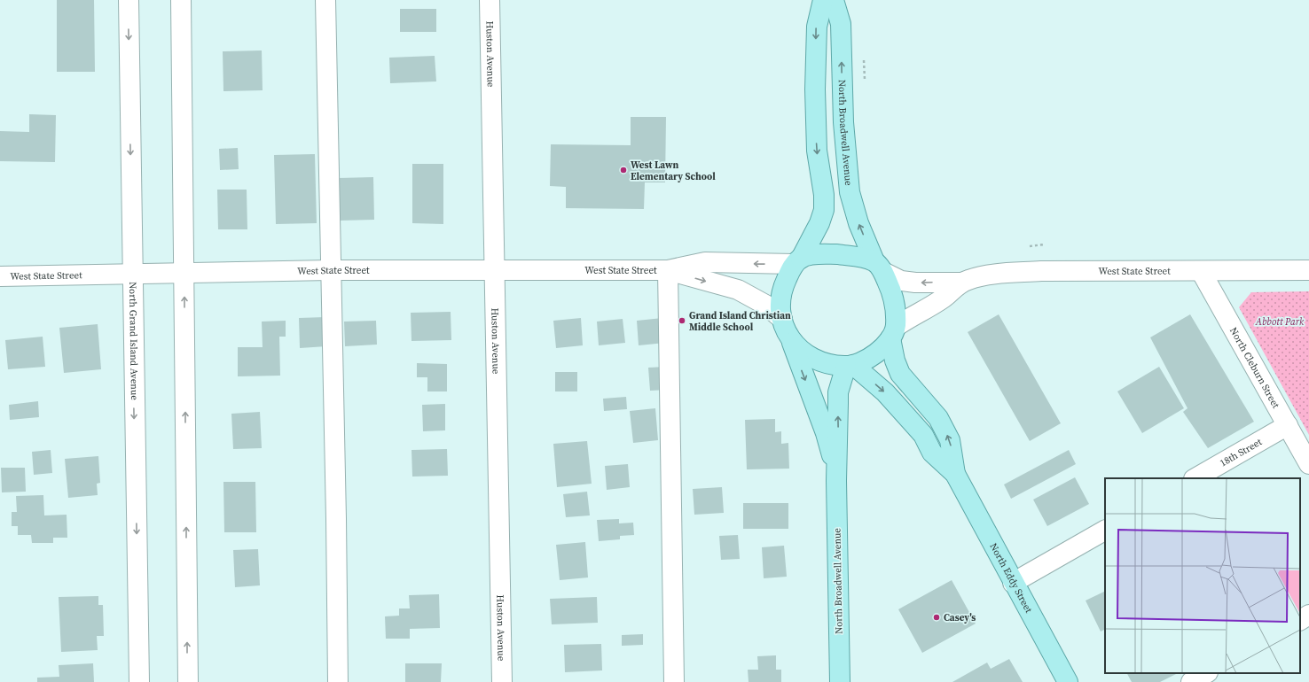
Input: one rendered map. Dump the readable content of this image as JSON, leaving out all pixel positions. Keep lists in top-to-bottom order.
{
  "streets": {
    "main road": ["North Broadwell Avenue", "North Eddy Street"],
    "street": [
      "Huston Avenue",
      "West State Street",
      "North Grand Island Avenue",
      "North Cleburn Street",
      "18th Street"
    ]
  },
  "crossings": [
    ["Huston Avenue", "West State Street"],
    ["North Broadwell Avenue", "West State Street"],
    ["North Broadwell Avenue", "North Eddy Street"],
    ["West State Street", "North Grand Island Avenue"],
    ["West State Street", "North Cleburn Street"],
    ["West State Street", "North Eddy Street"],
    ["North Cleburn Street", "18th Street"]
  ],
  "parks": ["Abbott Park"],
  "places": ["West Lawn Elementary School", "Grand Island Christian Middle School", "Casey's"]
}
